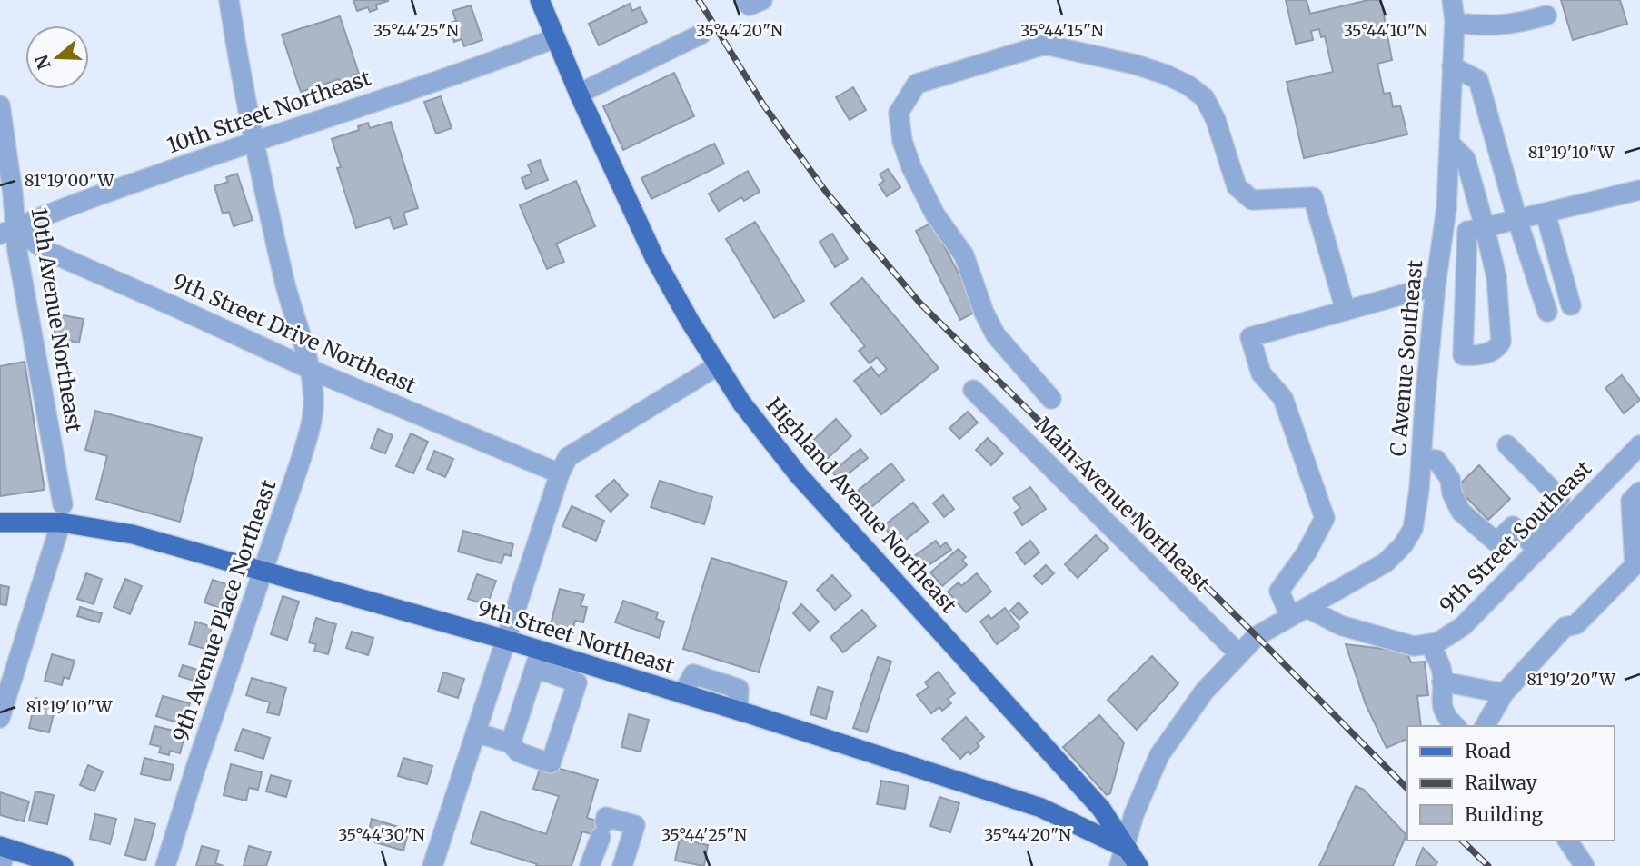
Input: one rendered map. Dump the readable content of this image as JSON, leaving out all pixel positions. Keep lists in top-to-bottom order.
{
  "streets": {
    "main road": ["Highland Avenue Northeast", "9th Street Northeast"],
    "street": [
      "10th Street Northeast",
      "10th Avenue Northeast",
      "9th Street Drive Northeast",
      "C Avenue Southeast",
      "Main Avenue Northeast",
      "9th Street Southeast",
      "9th Avenue Place Northeast"
    ]
  },
  "crossings": [
    ["10th Street Northeast", "10th Avenue Northeast"],
    ["10th Street Northeast", "9th Street Drive Northeast"],
    ["10th Street Northeast", "Highland Avenue Northeast"],
    ["10th Street Northeast", "9th Avenue Place Northeast"],
    ["10th Avenue Northeast", "9th Street Drive Northeast"],
    ["10th Avenue Northeast", "9th Street Northeast"],
    ["9th Street Drive Northeast", "9th Avenue Place Northeast"],
    ["C Avenue Southeast", "Main Avenue Northeast"],
    ["C Avenue Southeast", "Highland Avenue Northeast"],
    ["C Avenue Southeast", "9th Street Northeast"],
    ["Highland Avenue Northeast", "9th Street Northeast"],
    ["9th Avenue Place Northeast", "9th Street Northeast"]
  ],
  "legend": ["Road", "Railway", "Building"],
  "north": "left",
  "coordinates": [
    "35°44'25\"N",
    "35°44'20\"N",
    "35°44'15\"N",
    "35°44'10\"N",
    "81°19'10\"W",
    "81°19'00\"W",
    "81°19'20\"W",
    "35°44'30\"N"
  ]
}
